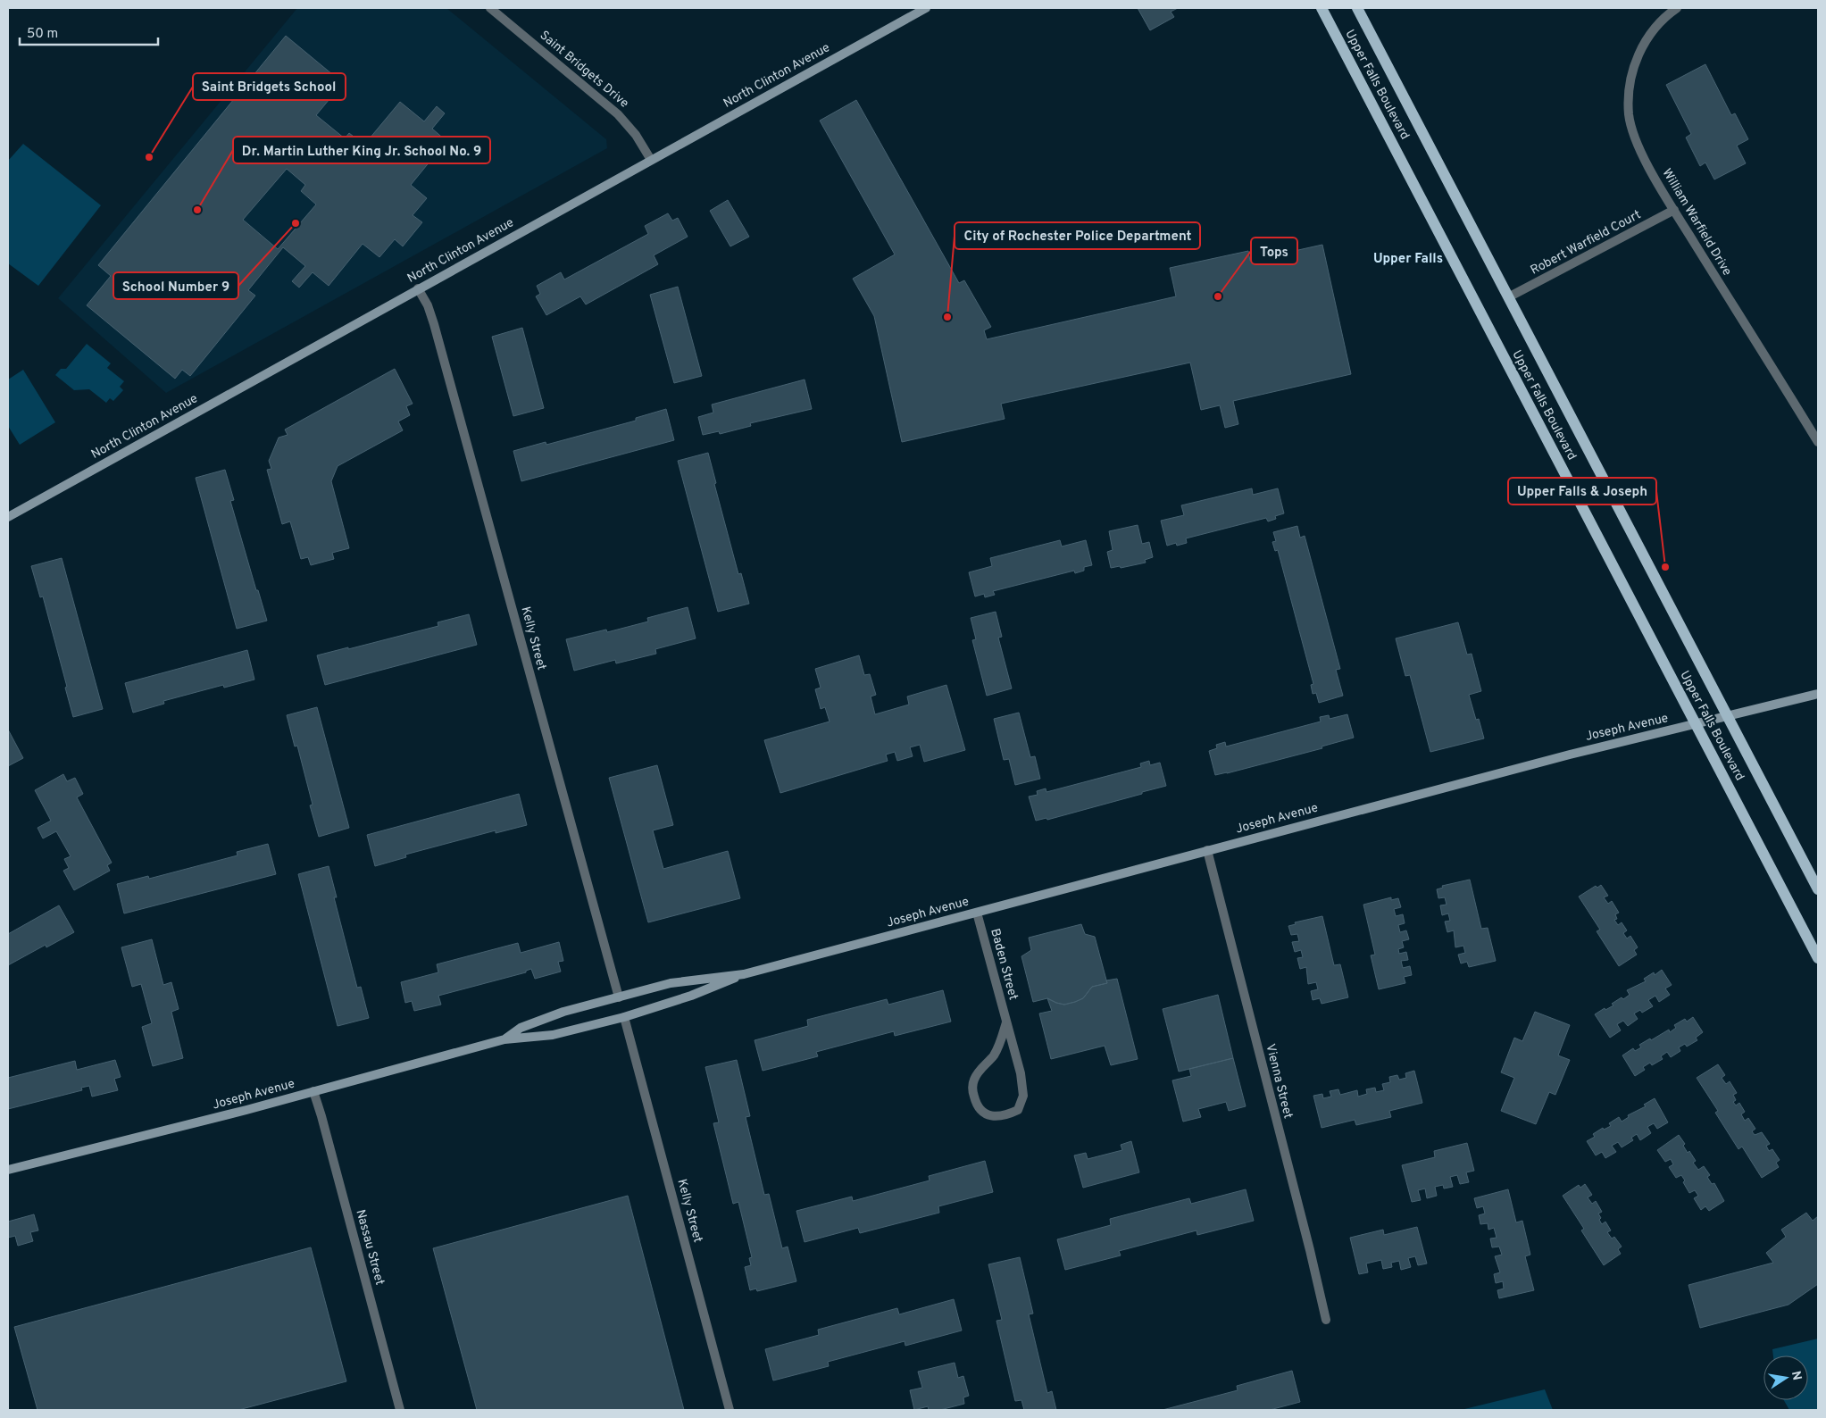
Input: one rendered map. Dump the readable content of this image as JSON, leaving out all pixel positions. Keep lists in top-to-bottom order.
{
  "streets": {
    "main road": ["North Clinton Avenue", "Upper Falls Boulevard", "Joseph Avenue"],
    "street": [
      "Saint Bridgets Drive",
      "William Warfield Drive",
      "Robert Warfield Court",
      "Kelly Street",
      "Baden Street",
      "Vienna Street",
      "Nassau Street"
    ]
  },
  "crossings": [
    ["Saint Bridgets Drive", "North Clinton Avenue"],
    ["North Clinton Avenue", "Kelly Street"],
    ["Upper Falls Boulevard", "Robert Warfield Court"],
    ["Upper Falls Boulevard", "Joseph Avenue"],
    ["William Warfield Drive", "Robert Warfield Court"],
    ["Kelly Street", "Joseph Avenue"],
    ["Joseph Avenue", "Baden Street"],
    ["Joseph Avenue", "Vienna Street"],
    ["Joseph Avenue", "Nassau Street"]
  ],
  "districts": ["Upper Falls"],
  "places": [
    "Saint Bridgets School",
    "Dr. Martin Luther King Jr. School No. 9",
    "School Number 9",
    "Tops",
    "City of Rochester Police Department",
    "Upper Falls & Joseph"
  ],
  "scale_bar": "50 m",
  "north": "right"
}
